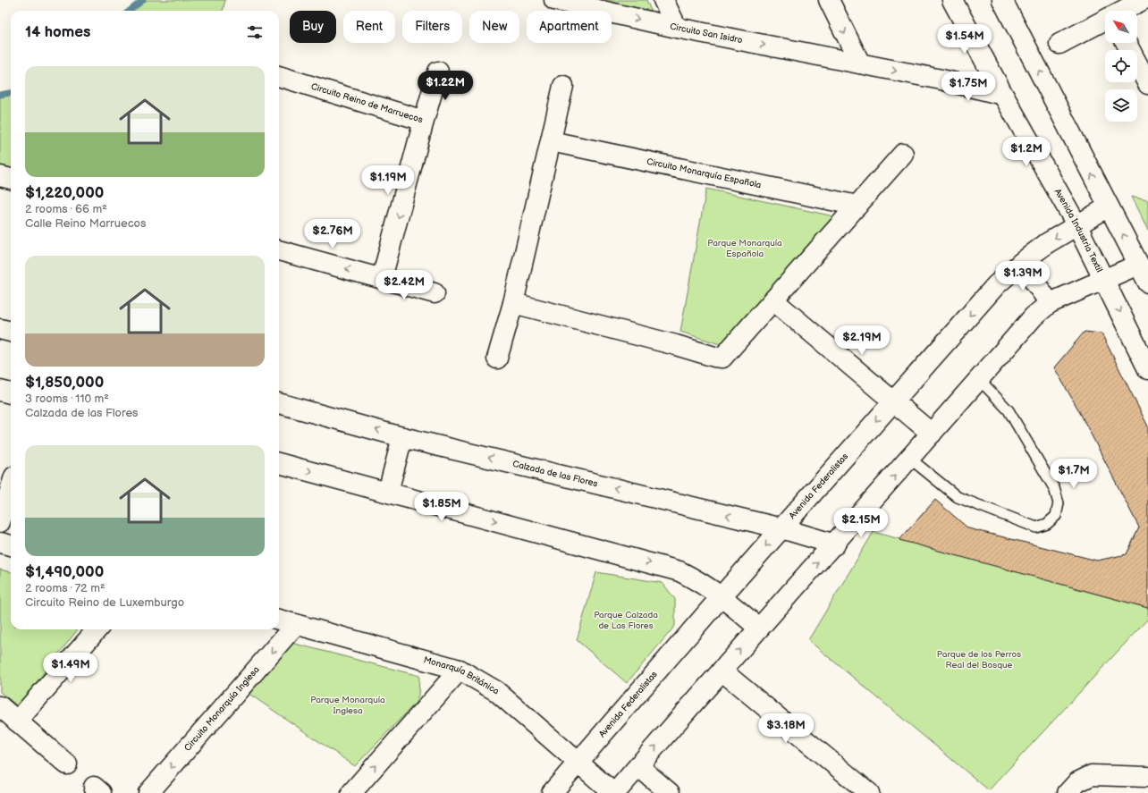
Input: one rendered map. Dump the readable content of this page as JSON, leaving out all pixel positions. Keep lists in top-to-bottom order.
{
  "streets": {
    "street": [
      "Circuito San Isidro",
      "Circuito Reino de Marruecos",
      "Circuito Monarquía Española",
      "Avenida Industria Textil",
      "Calzada de las Flores",
      "Avenida Federalistas",
      "Monarquía Británica",
      "Circuito Monarquía Inglesa"
    ]
  },
  "crossings": [
    ["Circuito San Isidro", "Avenida Industria Textil"],
    ["Avenida Industria Textil", "Avenida Federalistas"],
    ["Calzada de las Flores", "Avenida Federalistas"],
    ["Avenida Federalistas", "Monarquía Británica"],
    ["Monarquía Británica", "Circuito Monarquía Inglesa"]
  ],
  "one_way": ["Circuito San Isidro"],
  "parks": [
    "Parque Monarquía Española",
    "Parque Calzada de Las Flores",
    "Parque de los Perros Real del Bosque",
    "Parque Monarquía Inglesa"
  ],
  "north": "top left",
  "page": {
    "chip": [
      "Buy",
      "Rent",
      "Filters",
      "New",
      "Apartment"
    ],
    "heading": "14 homes",
    "price": [
      "$1.54M",
      "$1.22M",
      "$1.75M",
      "$1.2M",
      "$1.19M",
      "$2.76M",
      "$1.39M",
      "$2.42M",
      "$2.19M",
      "$1.7M",
      "$1.85M",
      "$2.15M",
      "$1.49M",
      "$3.18M"
    ],
    "list": [
      {
        "name": "$1,220,000",
        "note": "2 rooms · 66 m² · Calle Reino Marruecos"
      },
      {
        "name": "$1,850,000",
        "note": "3 rooms · 110 m² · Calzada de las Flores"
      },
      {
        "name": "$1,490,000",
        "note": "2 rooms · 72 m² · Circuito Reino de Luxemburgo"
      }
    ]
  }
}
